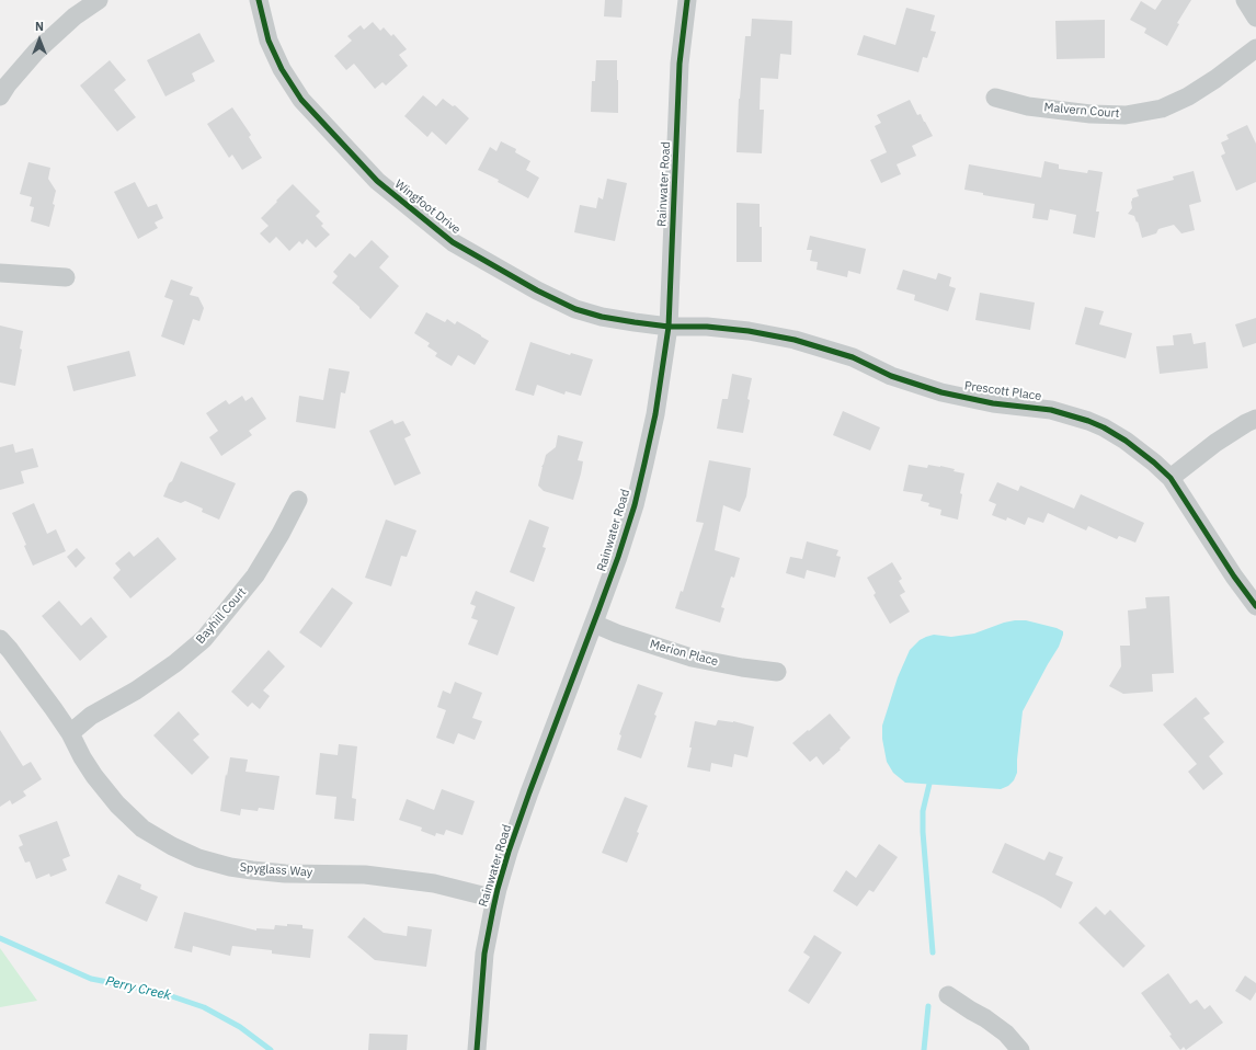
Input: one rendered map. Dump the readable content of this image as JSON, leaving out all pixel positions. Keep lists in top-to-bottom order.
{
  "streets": {
    "street": [
      "Malvern Court",
      "Rainwater Road",
      "Wingfoot Drive",
      "Prescott Place",
      "Bayhill Court",
      "Merion Place",
      "Spyglass Way"
    ]
  },
  "crossings": [
    ["Rainwater Road", "Wingfoot Drive"],
    ["Rainwater Road", "Prescott Place"],
    ["Rainwater Road", "Merion Place"],
    ["Rainwater Road", "Spyglass Way"],
    ["Wingfoot Drive", "Prescott Place"],
    ["Bayhill Court", "Spyglass Way"]
  ],
  "water": ["Perry Creek"],
  "north": "top"
}
